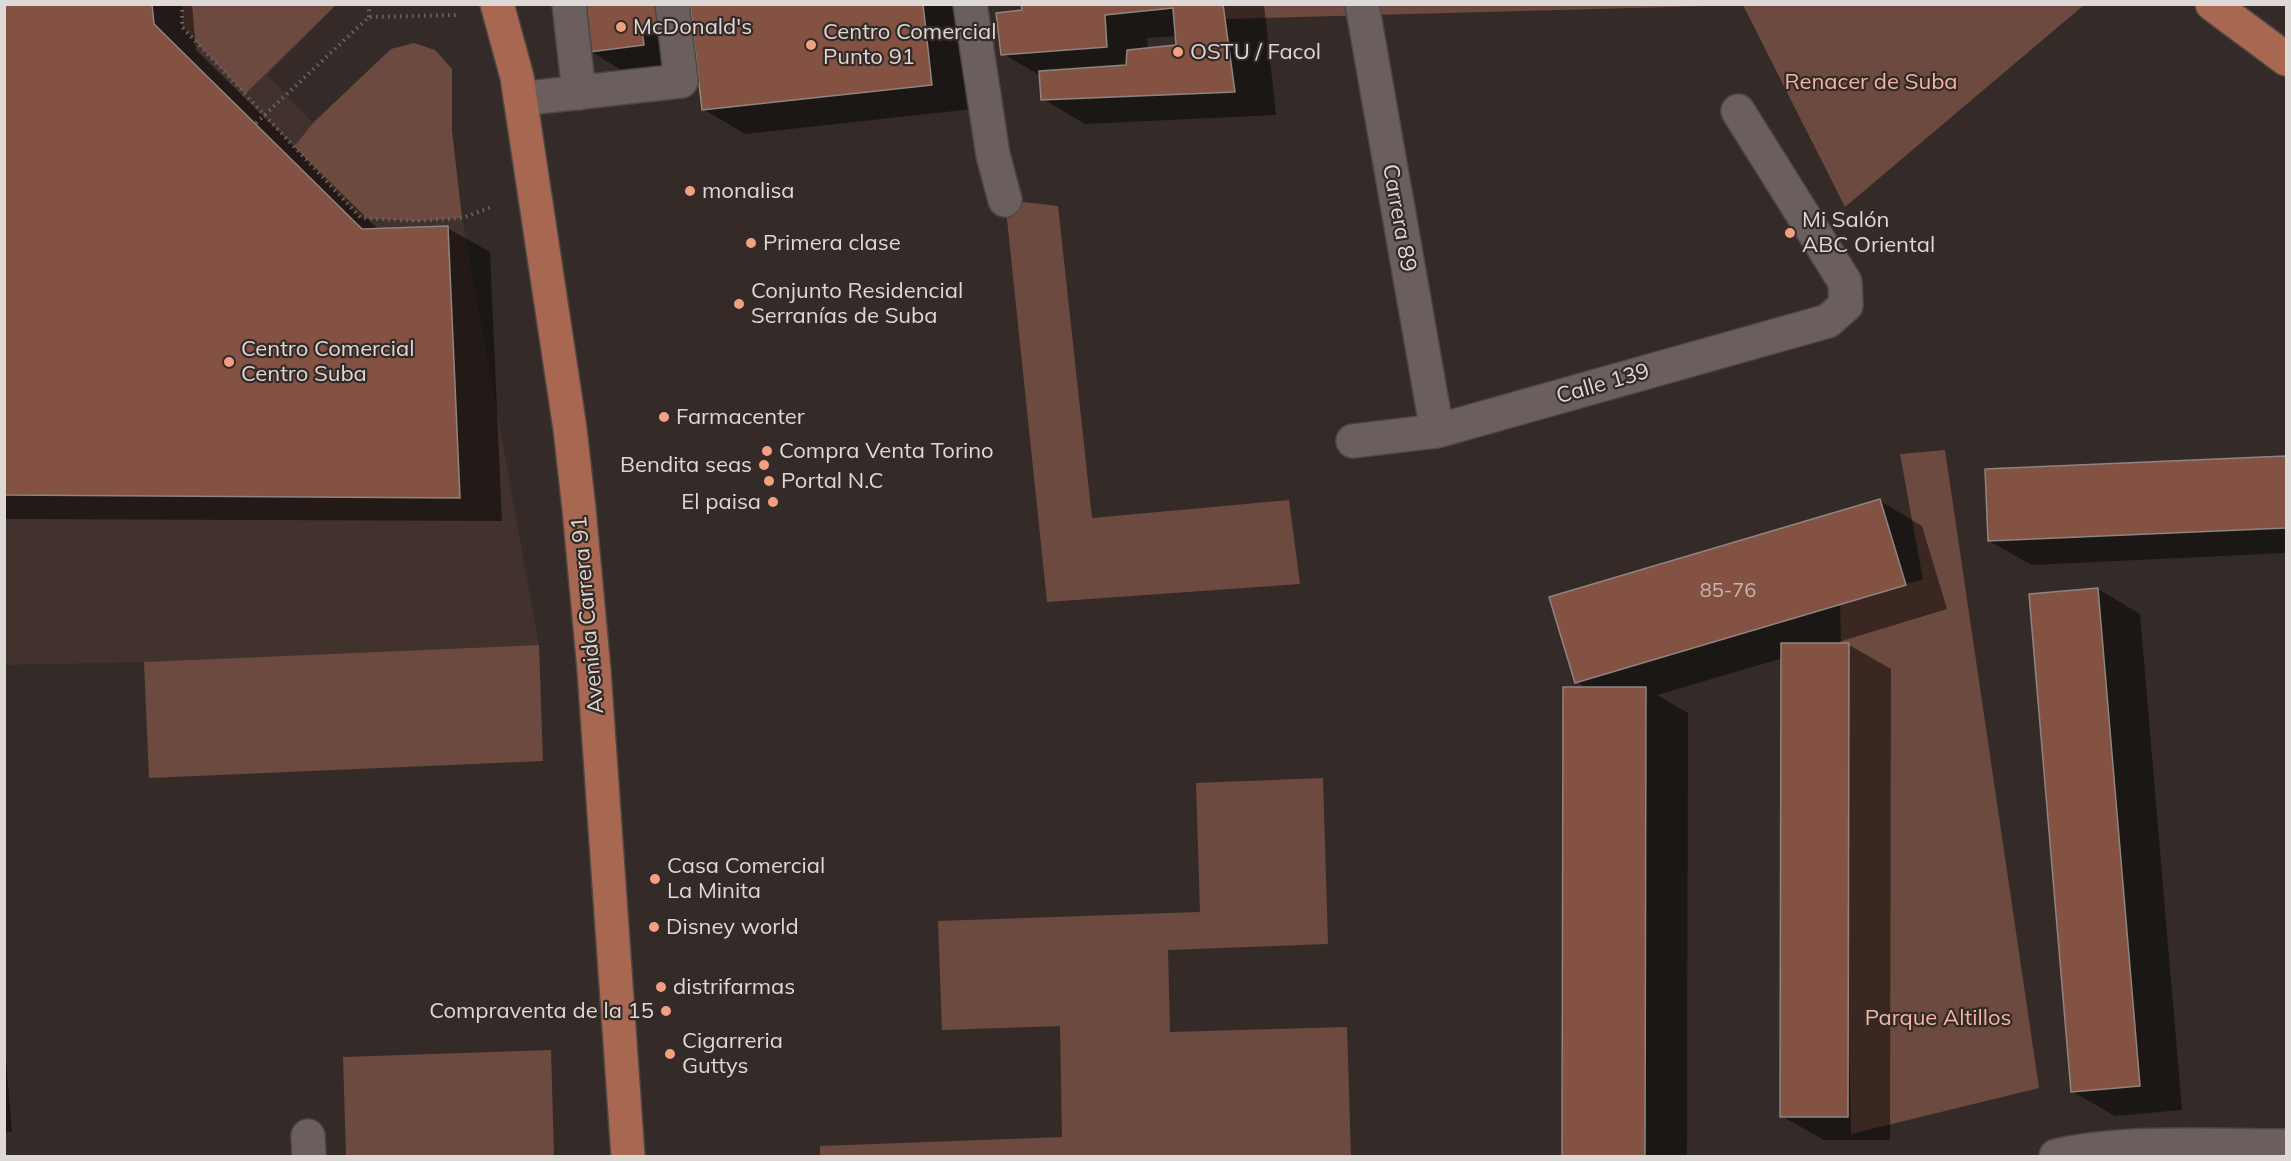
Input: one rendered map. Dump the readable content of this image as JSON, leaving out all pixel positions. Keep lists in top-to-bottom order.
{
  "streets": {
    "main road": ["Avenida Carrera 91"],
    "street": ["Carrera 89", "Calle 139"]
  },
  "crossings": [
    ["Carrera 89", "Calle 139"]
  ],
  "parks": ["Renacer de Suba", "Parque Altillos"],
  "places": [
    "McDonald's",
    "Centro Comercial Punto 91",
    "OSTU / Facol",
    "monalisa",
    "Mi Salón ABC Oriental",
    "Primera clase",
    "Conjunto Residencial Serranías de Suba",
    "Centro Comercial Centro Suba",
    "Farmacenter",
    "Compra Venta Torino",
    "Bendita seas",
    "Portal N.C",
    "El paisa",
    "Casa Comercial La Minita",
    "Disney world",
    "distrifarmas",
    "Compraventa de la 15",
    "Cigarreria Guttys"
  ],
  "house_numbers": ["85-76"]
}
